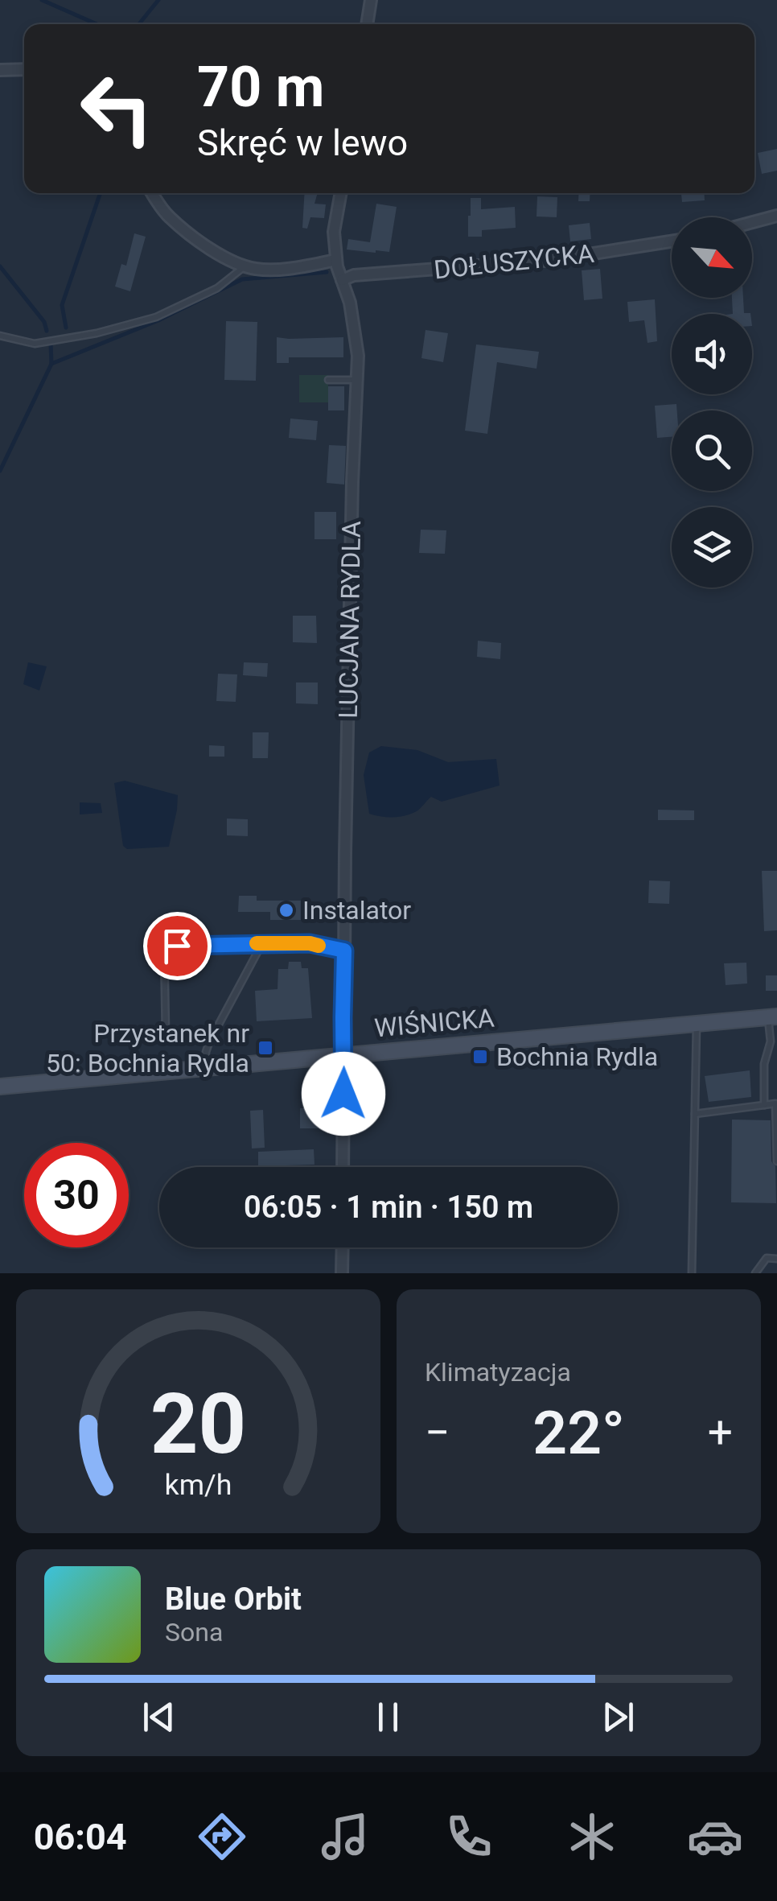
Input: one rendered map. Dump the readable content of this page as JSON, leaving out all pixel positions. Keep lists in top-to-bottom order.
{
  "streets": {
    "main road": ["WIŚNICKA"],
    "street": ["DOŁUSZYCKA", "LUCJANA RYDLA"]
  },
  "crossings": [
    ["DOŁUSZYCKA", "LUCJANA RYDLA"],
    ["LUCJANA RYDLA", "WIŚNICKA"]
  ],
  "places": {
    "other": ["Instalator"],
    "transit": ["Przystanek nr 50: Bochnia Rydla", "Bochnia Rydla"]
  },
  "north": "bottom right",
  "page": {
    "turn": ["70 m", "Skręć w lewo"],
    "limit": "30",
    "trip": "06:05 · 1 min · 150 m",
    "tile": "Klimatyzacja",
    "heat": ["−", "22°", "+"],
    "song": ["Blue Orbit", "Sona"],
    "tabs": "06:04",
    "gauge": ["20", "km/h"]
  }
}
